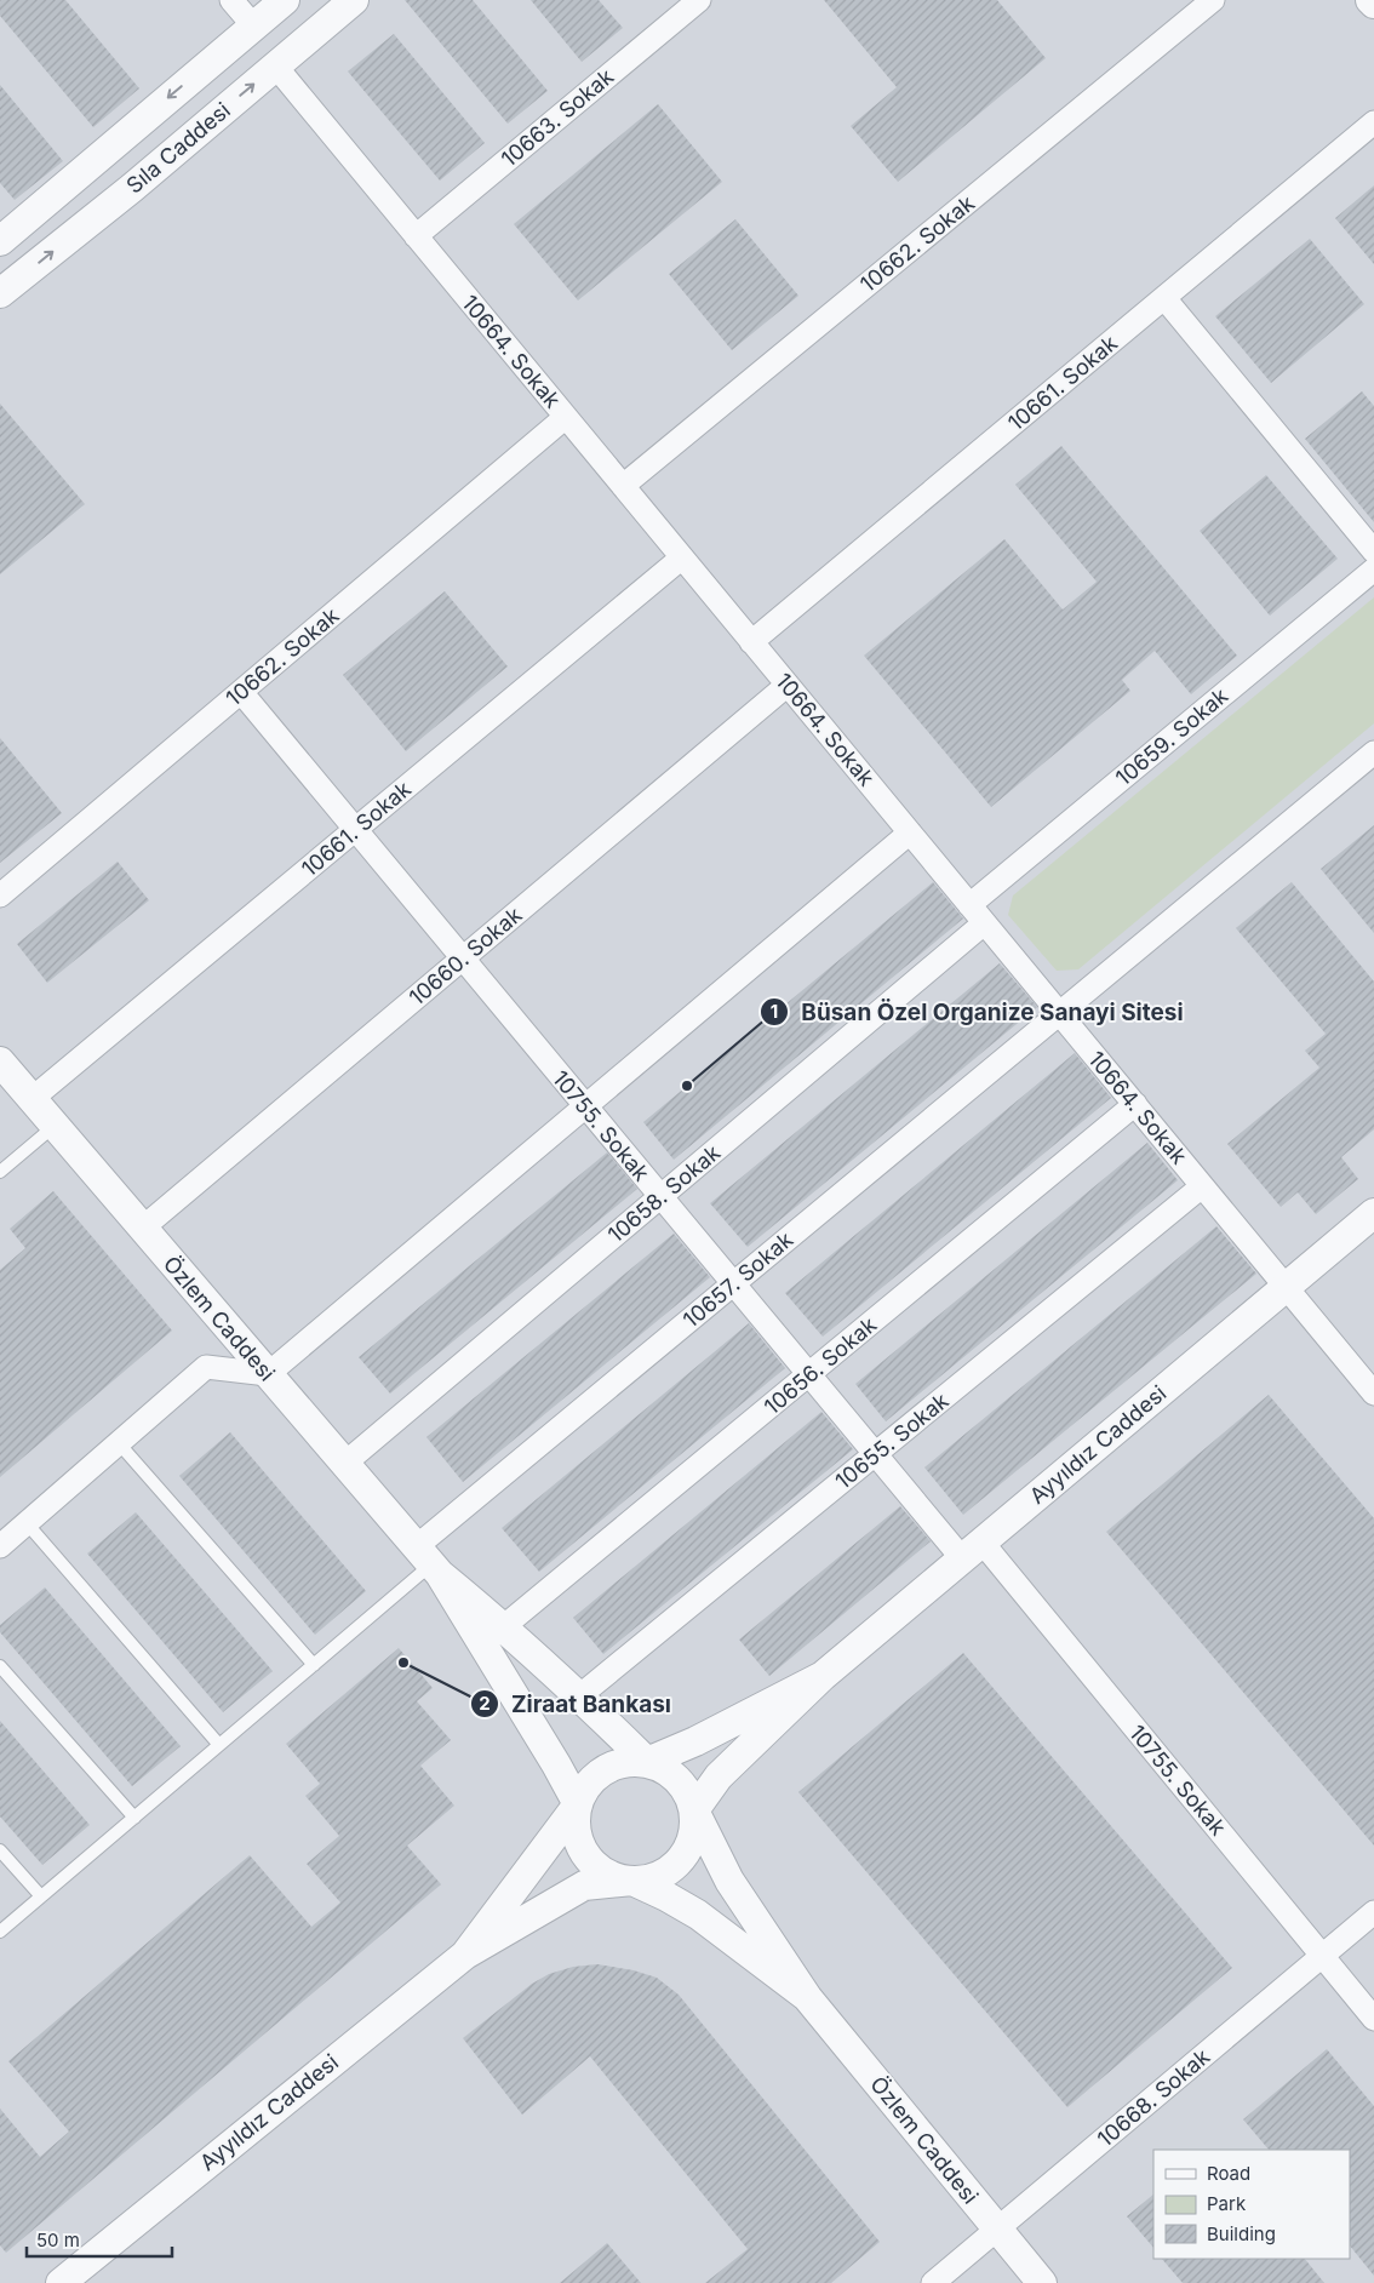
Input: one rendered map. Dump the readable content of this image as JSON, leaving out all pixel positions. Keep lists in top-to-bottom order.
{
  "streets": {
    "street": [
      "10663. Sokak",
      "Sıla Caddesi",
      "10662. Sokak",
      "10664. Sokak",
      "10661. Sokak",
      "10659. Sokak",
      "10660. Sokak",
      "10755. Sokak",
      "10658. Sokak",
      "10657. Sokak",
      "Özlem Caddesi",
      "10656. Sokak",
      "10655. Sokak",
      "Ayyıldız Caddesi",
      "10668. Sokak"
    ]
  },
  "crossings": [
    ["10663. Sokak", "10664. Sokak"],
    ["Sıla Caddesi", "10664. Sokak"],
    ["10662. Sokak", "10664. Sokak"],
    ["10662. Sokak", "10755. Sokak"],
    ["10664. Sokak", "10661. Sokak"],
    ["10664. Sokak", "10659. Sokak"],
    ["10664. Sokak", "10660. Sokak"],
    ["10664. Sokak", "10658. Sokak"],
    ["10664. Sokak", "10657. Sokak"],
    ["10664. Sokak", "10656. Sokak"],
    ["10664. Sokak", "10655. Sokak"],
    ["10664. Sokak", "Ayyıldız Caddesi"],
    ["10661. Sokak", "10755. Sokak"],
    ["10661. Sokak", "Özlem Caddesi"],
    ["10660. Sokak", "10755. Sokak"],
    ["10660. Sokak", "Özlem Caddesi"],
    ["10755. Sokak", "10658. Sokak"],
    ["10755. Sokak", "10657. Sokak"],
    ["10755. Sokak", "10656. Sokak"],
    ["10755. Sokak", "10655. Sokak"],
    ["10755. Sokak", "Ayyıldız Caddesi"],
    ["10755. Sokak", "10668. Sokak"],
    ["10658. Sokak", "Özlem Caddesi"],
    ["10657. Sokak", "Özlem Caddesi"],
    ["Özlem Caddesi", "10656. Sokak"],
    ["Özlem Caddesi", "10655. Sokak"],
    ["Özlem Caddesi", "Ayyıldız Caddesi"],
    ["Özlem Caddesi", "10668. Sokak"]
  ],
  "places": ["Büsan Özel Organize Sanayi Sitesi", "Ziraat Bankası"],
  "legend": ["Road", "Park", "Building"],
  "scale_bar": "50 m"
}
